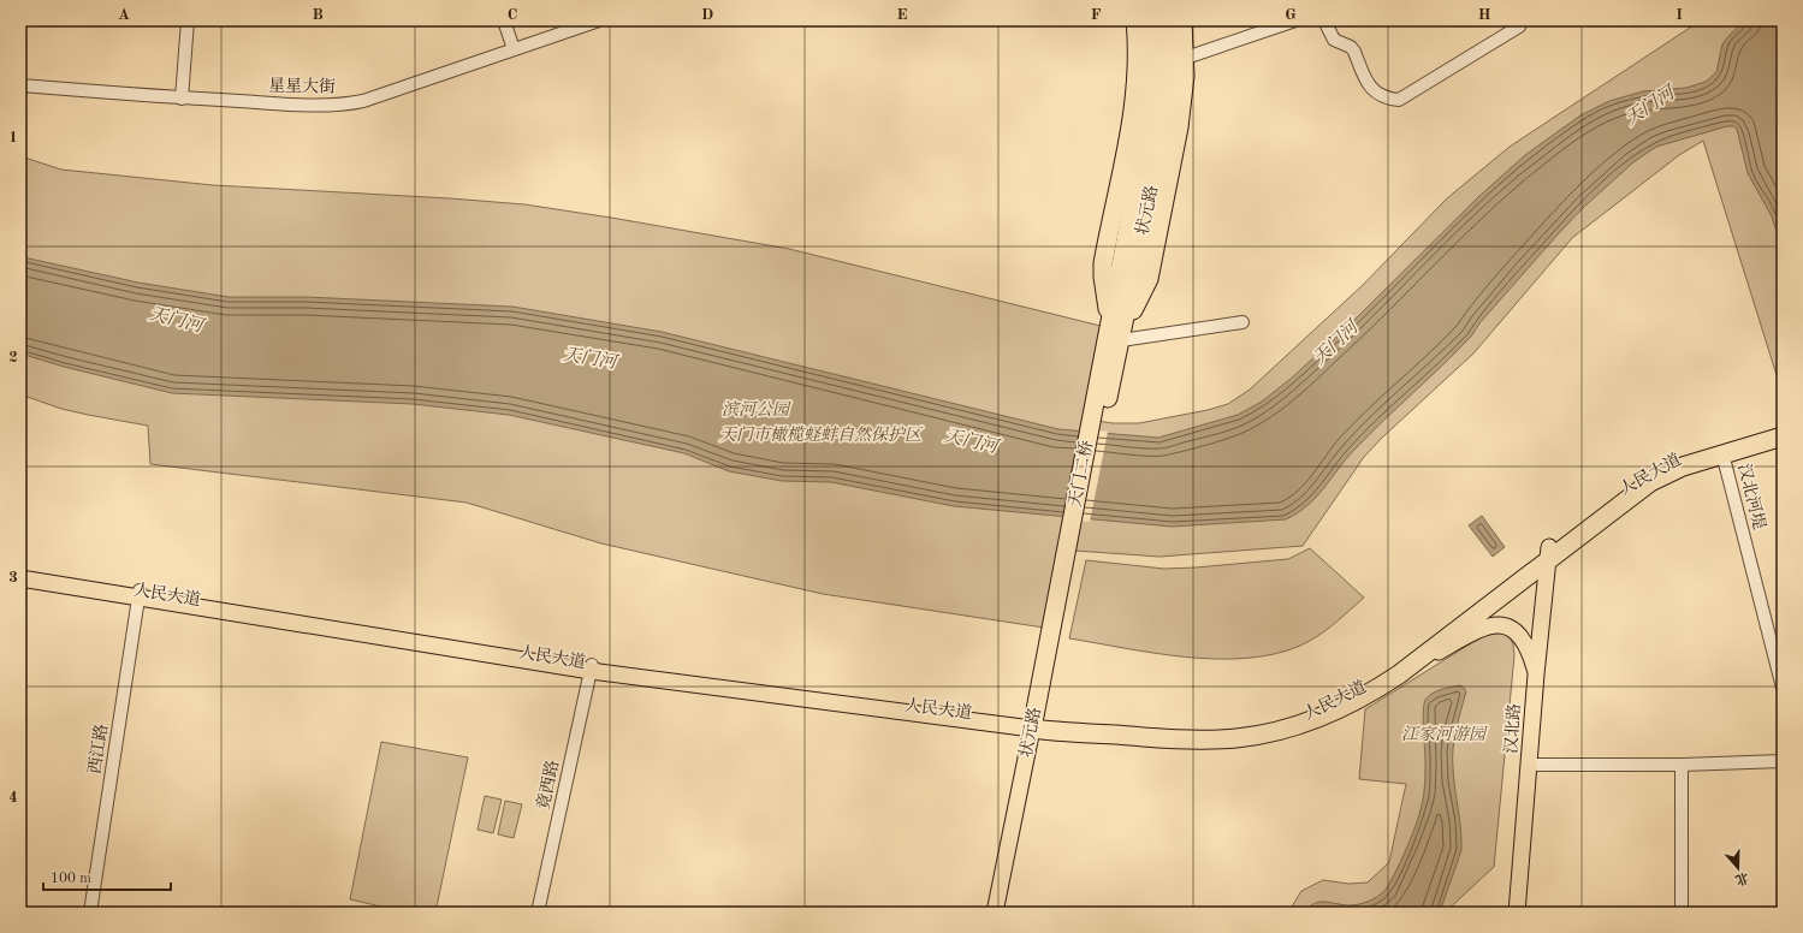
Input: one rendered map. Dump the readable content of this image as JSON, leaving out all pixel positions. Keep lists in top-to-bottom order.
{
  "streets": {
    "highway": ["状元路", "天门二桥", "人民大道"],
    "main road": ["汉北路"],
    "street": [
      "星星大街",
      "汉北河堤",
      "西江路",
      "竟西路"
    ]
  },
  "crossings": [
    ["状元路", "天门二桥"],
    ["状元路", "人民大道"],
    ["人民大道", "汉北河堤"],
    ["人民大道", "汉北路"],
    ["人民大道", "西江路"],
    ["人民大道", "竟西路"]
  ],
  "water": ["天门河"],
  "parks": ["滨河公园", "天门市橄榄蛏蚌自然保护区", "江家河游园"],
  "scale_bar": "100 m",
  "north": "bottom",
  "grid": {
    "columns": [
      "A",
      "B",
      "C",
      "D",
      "E",
      "F",
      "G",
      "H",
      "I"
    ],
    "rows": [
      "1",
      "2",
      "3",
      "4"
    ]
  }
}
